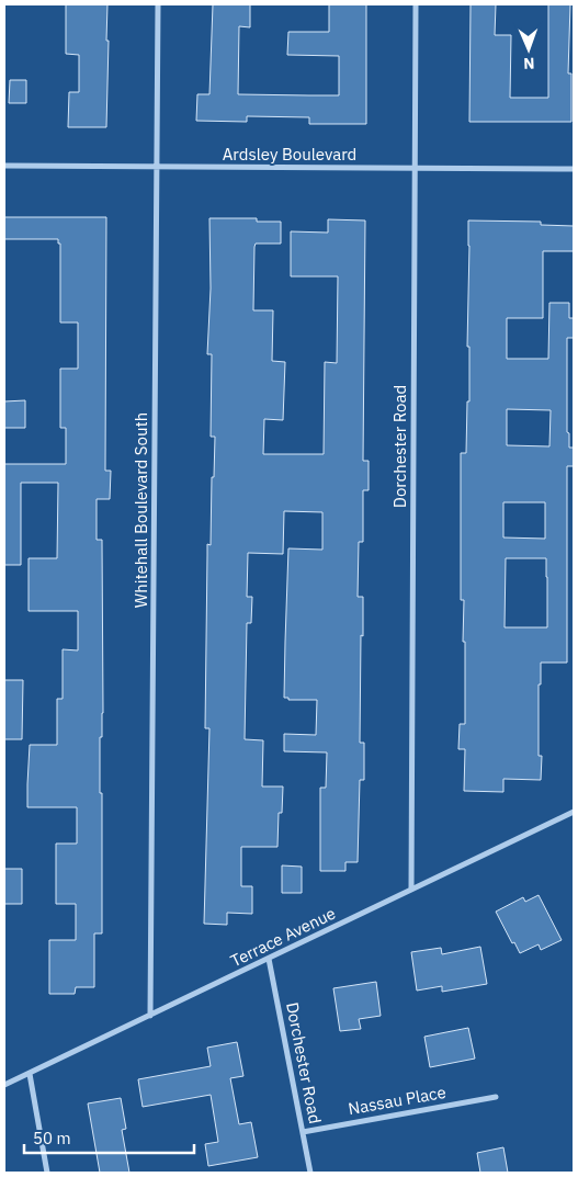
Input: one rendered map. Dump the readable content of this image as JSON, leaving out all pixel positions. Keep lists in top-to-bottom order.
{
  "streets": {
    "street": [
      "Ardsley Boulevard",
      "Dorchester Road",
      "Whitehall Boulevard South",
      "Terrace Avenue",
      "Nassau Place"
    ]
  },
  "crossings": [
    ["Ardsley Boulevard", "Dorchester Road"],
    ["Ardsley Boulevard", "Whitehall Boulevard South"],
    ["Dorchester Road", "Terrace Avenue"],
    ["Dorchester Road", "Nassau Place"],
    ["Whitehall Boulevard South", "Terrace Avenue"]
  ],
  "scale_bar": "50 m",
  "north": "bottom"
}
